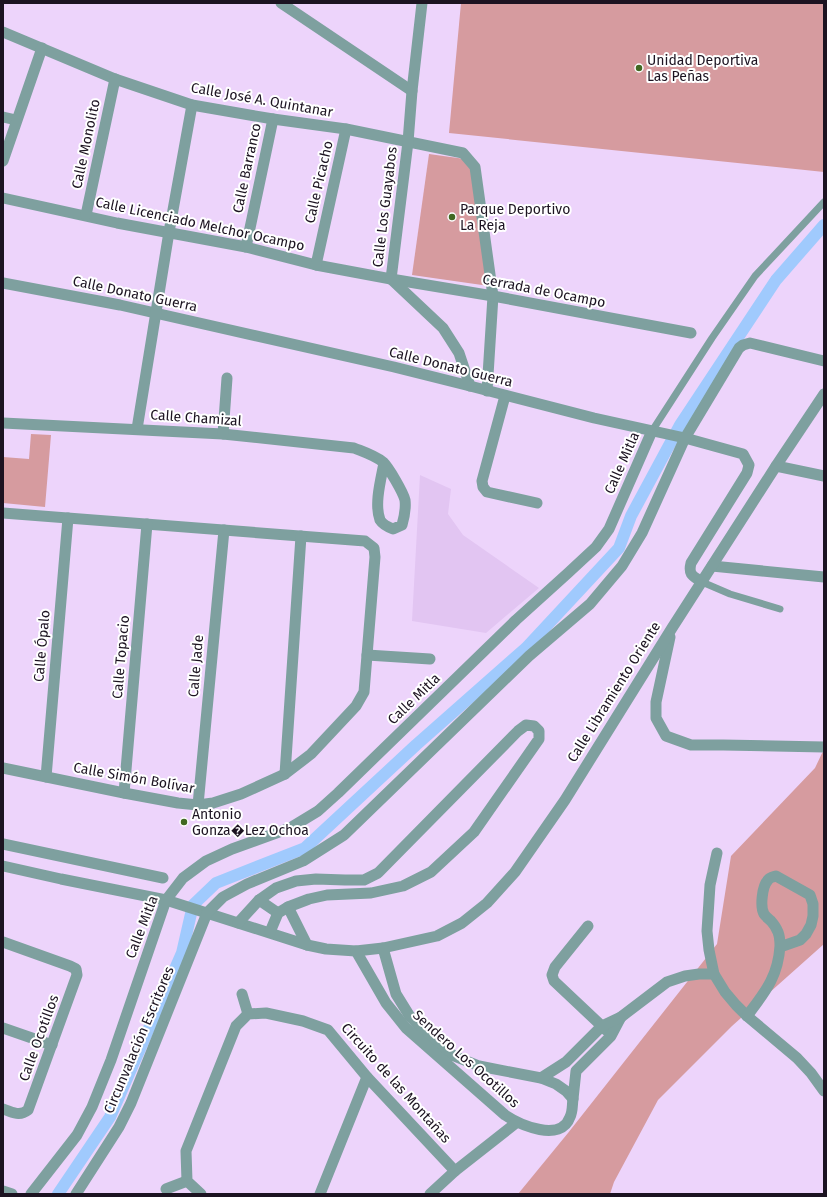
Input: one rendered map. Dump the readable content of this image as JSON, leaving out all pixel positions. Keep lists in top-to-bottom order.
{
  "streets": {
    "street": [
      "Calle José A. Quintanar",
      "Calle Monolito",
      "Calle Barranco",
      "Calle Picacho",
      "Calle Los Guayabos",
      "Calle Licenciado Melchor Ocampo",
      "Cerrada de Ocampo",
      "Calle Donato Guerra",
      "Calle Chamizal",
      "Calle Mitla",
      "Calle Ópalo",
      "Calle Topacio",
      "Calle Jade",
      "Calle Libramiento Oriente",
      "Calle Simón Bolívar",
      "Calle Ocotillos",
      "Circunvalación Escritores",
      "Sendero Los Ocotillos",
      "Circuito de las Montañas"
    ]
  },
  "crossings": [
    ["Calle José A. Quintanar", "Calle Monolito"],
    ["Calle José A. Quintanar", "Calle Barranco"],
    ["Calle José A. Quintanar", "Calle Picacho"],
    ["Calle José A. Quintanar", "Calle Los Guayabos"],
    ["Calle José A. Quintanar", "Cerrada de Ocampo"],
    ["Calle José A. Quintanar", "Calle Donato Guerra"],
    ["Calle Monolito", "Calle Licenciado Melchor Ocampo"],
    ["Calle Barranco", "Calle Licenciado Melchor Ocampo"],
    ["Calle Picacho", "Calle Licenciado Melchor Ocampo"],
    ["Calle Los Guayabos", "Calle Licenciado Melchor Ocampo"],
    ["Calle Los Guayabos", "Cerrada de Ocampo"],
    ["Calle Los Guayabos", "Calle Donato Guerra"],
    ["Calle Licenciado Melchor Ocampo", "Cerrada de Ocampo"],
    ["Calle Donato Guerra", "Calle Mitla"],
    ["Calle Donato Guerra", "Calle Libramiento Oriente"],
    ["Calle Mitla", "Calle Libramiento Oriente"],
    ["Calle Ópalo", "Calle Simón Bolívar"],
    ["Calle Topacio", "Calle Simón Bolívar"],
    ["Calle Jade", "Calle Simón Bolívar"],
    ["Calle Libramiento Oriente", "Circunvalación Escritores"],
    ["Calle Libramiento Oriente", "Sendero Los Ocotillos"]
  ],
  "places": ["Unidad Deportiva Las Peñas", "Parque Deportivo La Reja", "Antonio Gonza�Lez Ochoa"]
}
